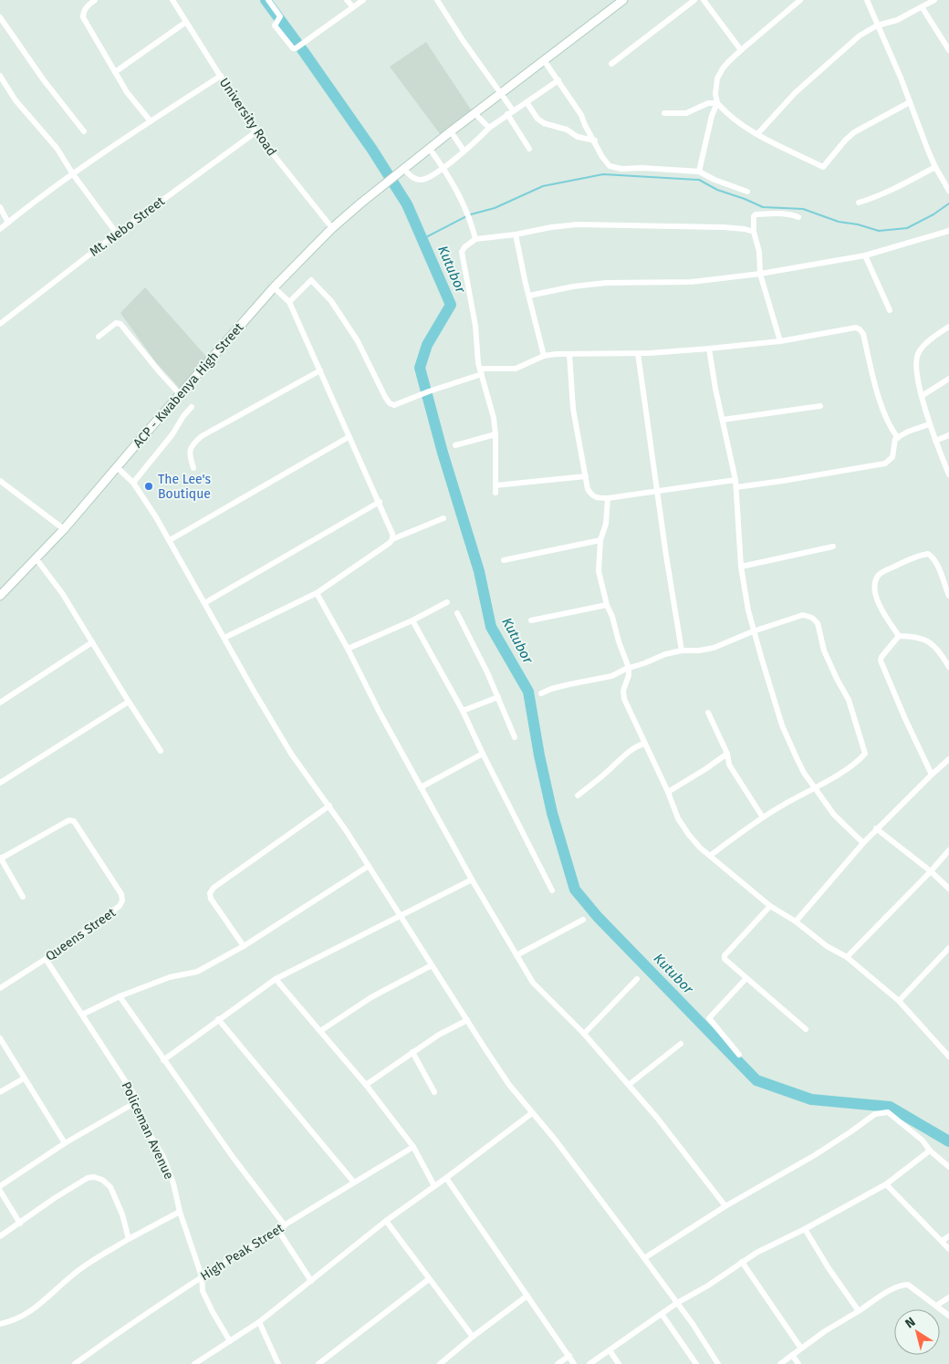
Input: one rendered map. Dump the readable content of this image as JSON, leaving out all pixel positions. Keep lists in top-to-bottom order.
{
  "streets": {
    "main road": ["ACP - Kwabenya High Street"],
    "street": [
      "University Road",
      "Mt. Nebo Street",
      "Queens Street",
      "Policeman Avenue",
      "High Peak Street"
    ]
  },
  "crossings": [
    ["University Road", "Mt. Nebo Street"],
    ["University Road", "ACP - Kwabenya High Street"],
    ["Queens Street", "Policeman Avenue"],
    ["Policeman Avenue", "High Peak Street"]
  ],
  "water": ["Kutubor"],
  "places": ["The Lee's Boutique"],
  "north": "top left"
}
